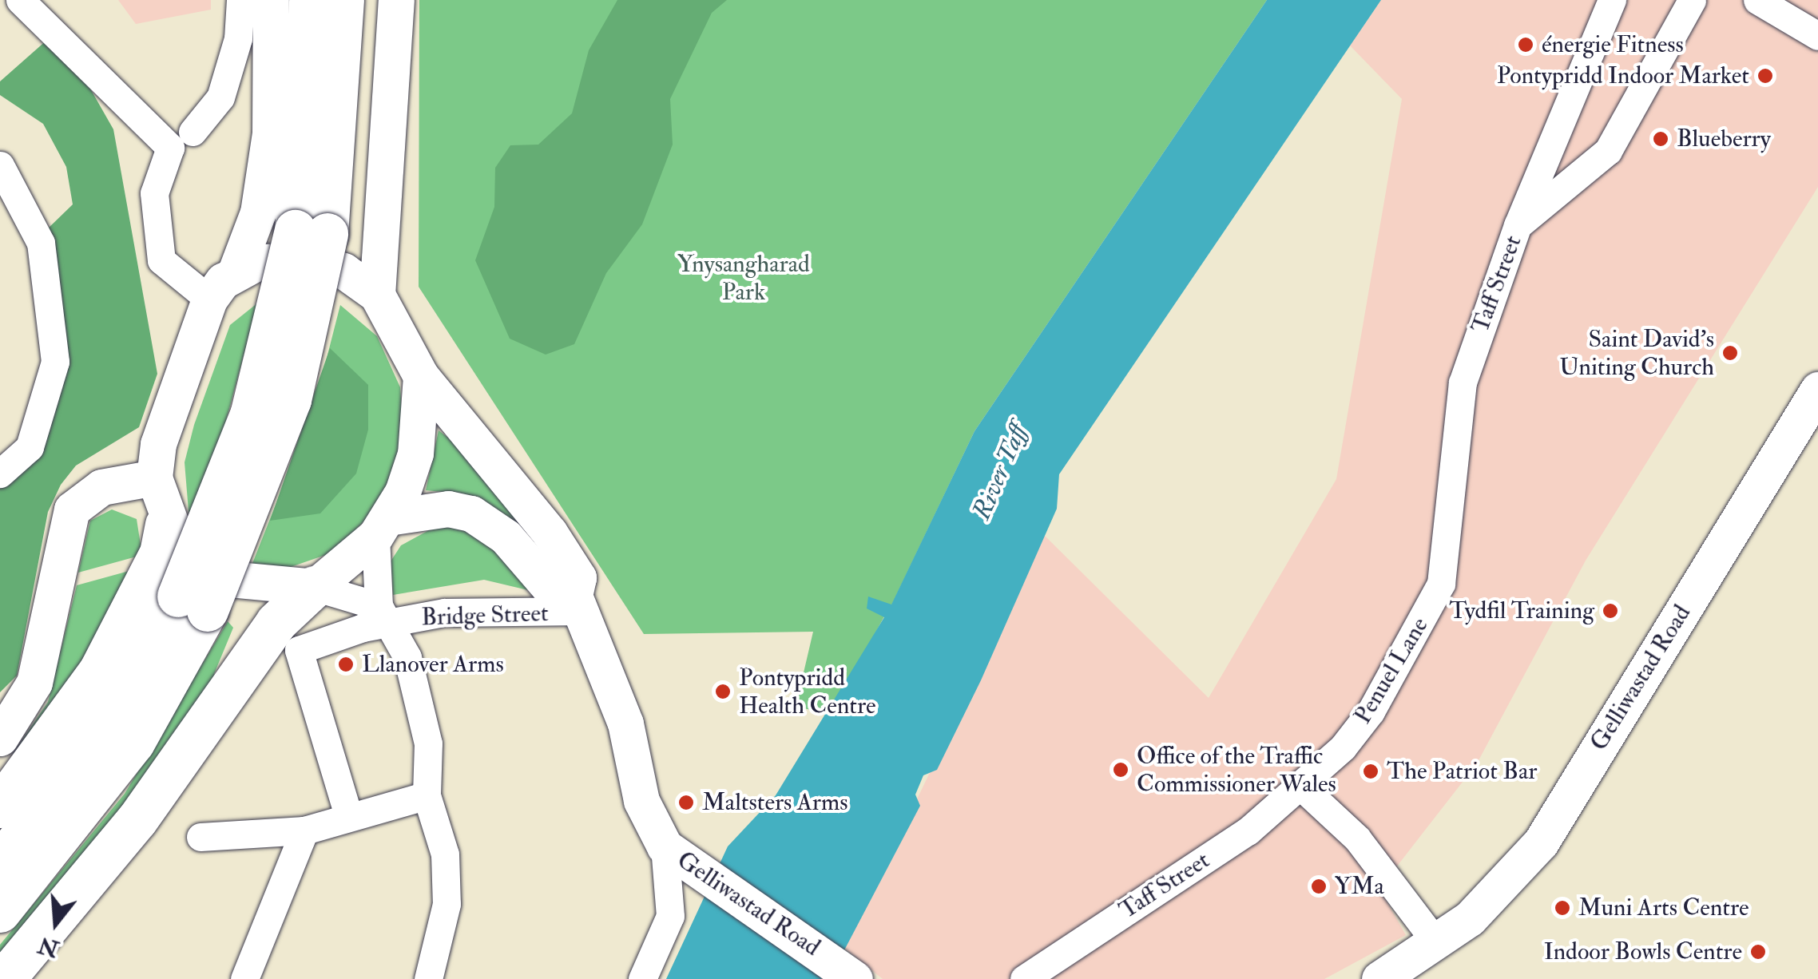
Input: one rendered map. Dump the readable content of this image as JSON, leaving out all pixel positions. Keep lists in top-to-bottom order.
{
  "streets": {
    "main road": ["Gelliwastad Road"],
    "street": ["Taff Street", "Bridge Street", "Penuel Lane"]
  },
  "crossings": [
    ["Taff Street", "Penuel Lane"],
    ["Bridge Street", "Gelliwastad Road"]
  ],
  "water": ["River Taff"],
  "parks": ["Ynysangharad Park"],
  "places": [
    "énergie Fitness",
    "Pontypridd Indoor Market",
    "Blueberry",
    "Saint David's Uniting Church",
    "Tydfil Training",
    "Llanover Arms",
    "Pontypridd Health Centre",
    "Office of the Traffic Commissioner Wales",
    "The Patriot Bar",
    "Maltsters Arms",
    "YMa",
    "Muni Arts Centre",
    "Indoor Bowls Centre"
  ],
  "north": "bottom"
}
